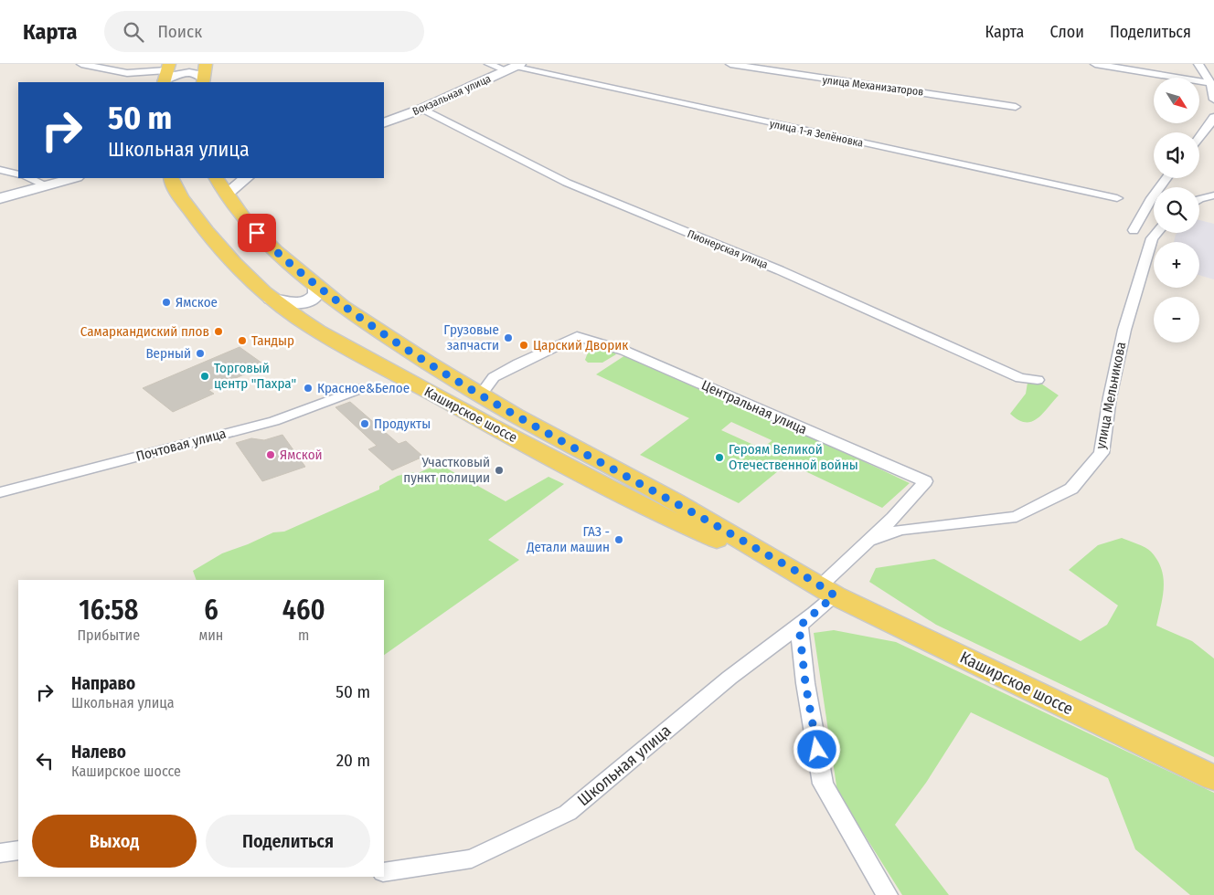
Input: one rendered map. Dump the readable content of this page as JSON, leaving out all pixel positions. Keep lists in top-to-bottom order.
{
  "streets": {
    "main road": ["Каширское шоссе"],
    "street": [
      "улица Механизаторов",
      "Вокзальная улица",
      "улица 1-я Зелёновка",
      "Пионерская улица",
      "улица Мельникова",
      "Центральная улица",
      "Почтовая улица",
      "Школьная улица"
    ]
  },
  "crossings": [
    ["Вокзальная улица", "улица 1-я Зелёновка"],
    ["Вокзальная улица", "Пионерская улица"],
    ["улица Мельникова", "Центральная улица"],
    ["Центральная улица", "Каширское шоссе"],
    ["Центральная улица", "Школьная улица"],
    ["Каширское шоссе", "Школьная улица"]
  ],
  "places": [
    "Ямское",
    "Самаркандиский плов",
    "Грузовые запчасти",
    "Тандыр",
    "Царский Дворик",
    "Верный",
    "Торговый центр \"Пахра\"",
    "Красное&Белое",
    "Продукты",
    "Ямской",
    "Героям Великой Отечественной войны",
    "Участковый пункт полиции",
    "ГАЗ - Детали машин"
  ],
  "north": "bottom right",
  "page": {
    "header": "Карта",
    "search": "Поиск",
    "nav": ["Карта", "Слои", "Поделиться"],
    "map_buttons": ["+", "−"],
    "turn": ["50 m", "Школьная улица"],
    "eta": [
      "16:58",
      "Прибытие",
      "6",
      "мин",
      "460",
      "m"
    ],
    "list": [
      {
        "name": "Направо",
        "note": "Школьная улица",
        "value": "50 m"
      },
      {
        "name": "Налево",
        "note": "Каширское шоссе",
        "value": "20 m"
      }
    ],
    "buttons": ["Выход", "Поделиться"]
  }
}
